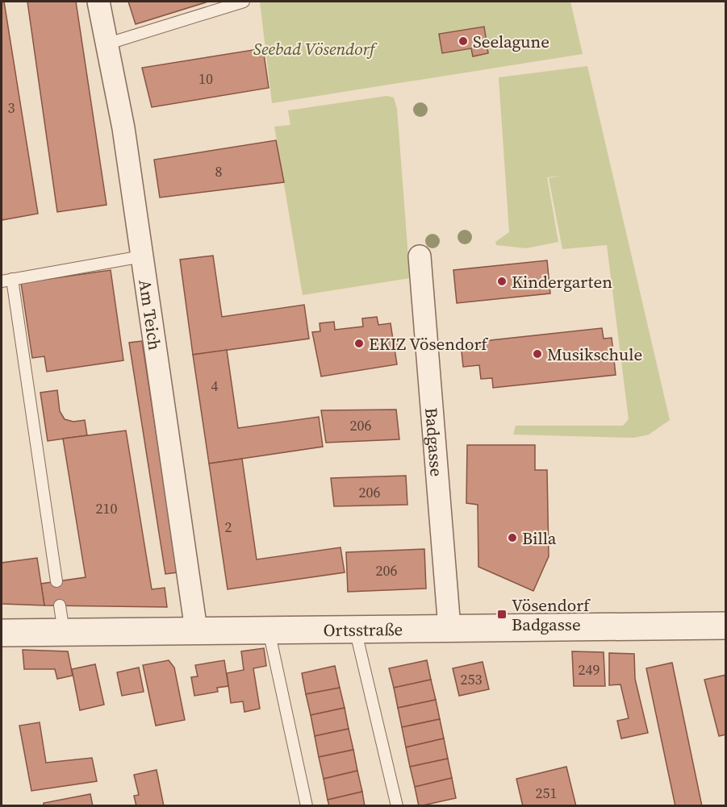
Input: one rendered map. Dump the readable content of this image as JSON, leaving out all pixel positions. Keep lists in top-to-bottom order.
{
  "streets": {
    "street": ["Am Teich", "Badgasse", "Ortsstraße"]
  },
  "crossings": [
    ["Am Teich", "Ortsstraße"],
    ["Badgasse", "Ortsstraße"]
  ],
  "parks": ["Seebad Vösendorf"],
  "places": {
    "other": [
      "Seelagune",
      "Kindergarten",
      "EKIZ Vösendorf",
      "Musikschule",
      "Billa"
    ],
    "transit": ["Vösendorf Badgasse"]
  },
  "house_numbers": [
    "10",
    "3",
    "8",
    "4",
    "206",
    "206",
    "210",
    "2",
    "206",
    "249",
    "253",
    "251"
  ]
}
